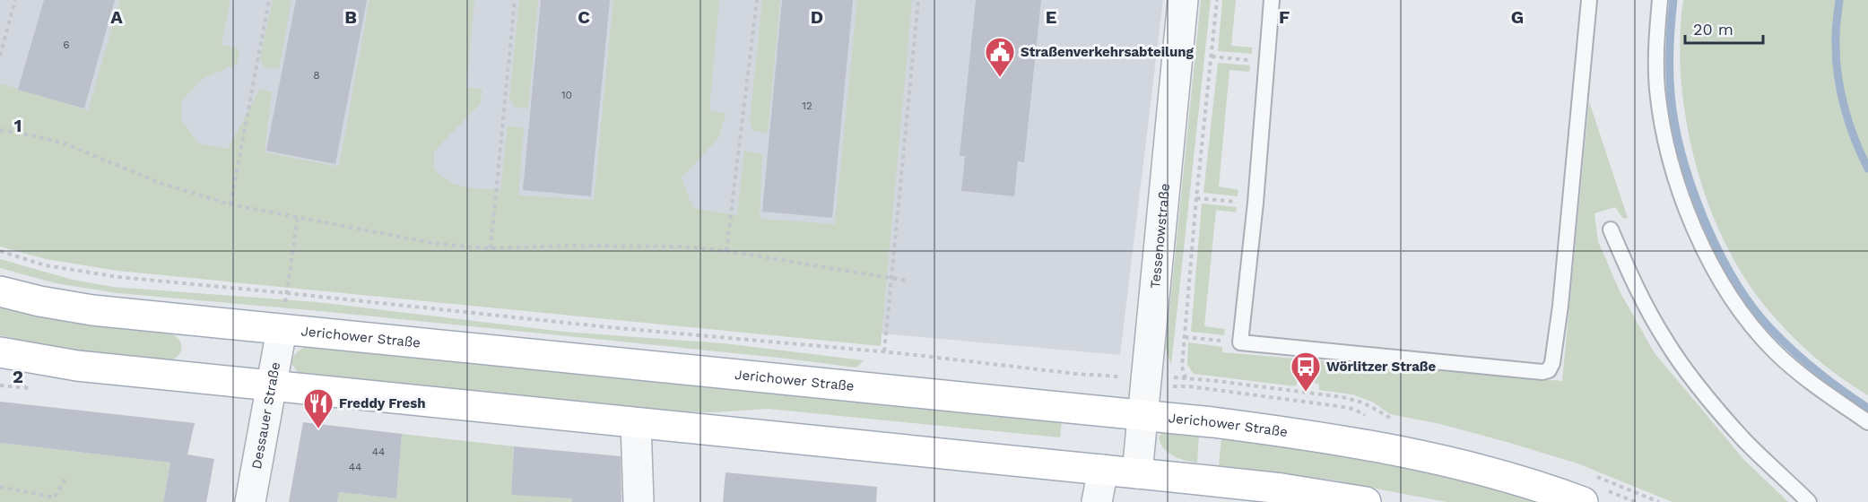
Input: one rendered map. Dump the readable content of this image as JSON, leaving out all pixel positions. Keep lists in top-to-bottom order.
{
  "streets": {
    "main road": ["Jerichower Straße"],
    "street": ["Tessenowstraße", "Dessauer Straße"]
  },
  "crossings": [
    ["Tessenowstraße", "Jerichower Straße"],
    ["Jerichower Straße", "Dessauer Straße"]
  ],
  "places": {
    "public building": ["Straßenverkehrsabteilung"],
    "bus stop": ["Wörlitzer Straße"],
    "restaurant": ["Freddy Fresh"]
  },
  "house_numbers": [
    "6",
    "8",
    "10",
    "12",
    "44",
    "44"
  ],
  "scale_bar": "20 m",
  "grid": {
    "columns": [
      "A",
      "B",
      "C",
      "D",
      "E",
      "F",
      "G"
    ],
    "rows": ["1", "2"]
  }
}
